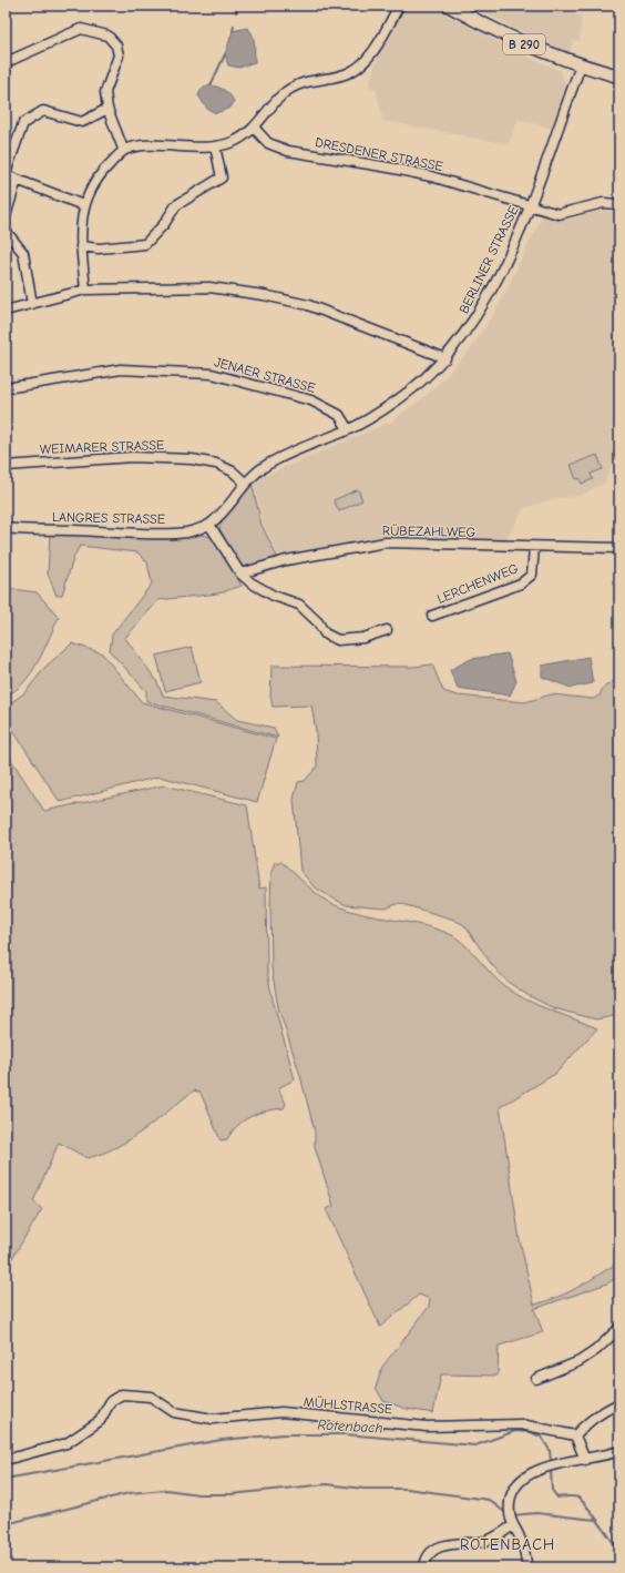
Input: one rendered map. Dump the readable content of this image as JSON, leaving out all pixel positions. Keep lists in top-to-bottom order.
{
  "streets": {
    "main road": ["B 290"],
    "street": [
      "DRESDENER STRASSE",
      "BERLINER STRASSE",
      "JENAER STRASSE",
      "WEIMARER STRASSE",
      "LANGRES STRASSE",
      "RÜBEZAHLWEG",
      "LERCHENWEG",
      "MÜHLSTRASSE"
    ]
  },
  "crossings": [
    ["B 290", "BERLINER STRASSE"],
    ["DRESDENER STRASSE", "BERLINER STRASSE"],
    ["BERLINER STRASSE", "JENAER STRASSE"],
    ["BERLINER STRASSE", "WEIMARER STRASSE"],
    ["BERLINER STRASSE", "LANGRES STRASSE"],
    ["RÜBEZAHLWEG", "LERCHENWEG"]
  ],
  "districts": ["ROTENBACH"],
  "water": ["Rotenbach"]
}
